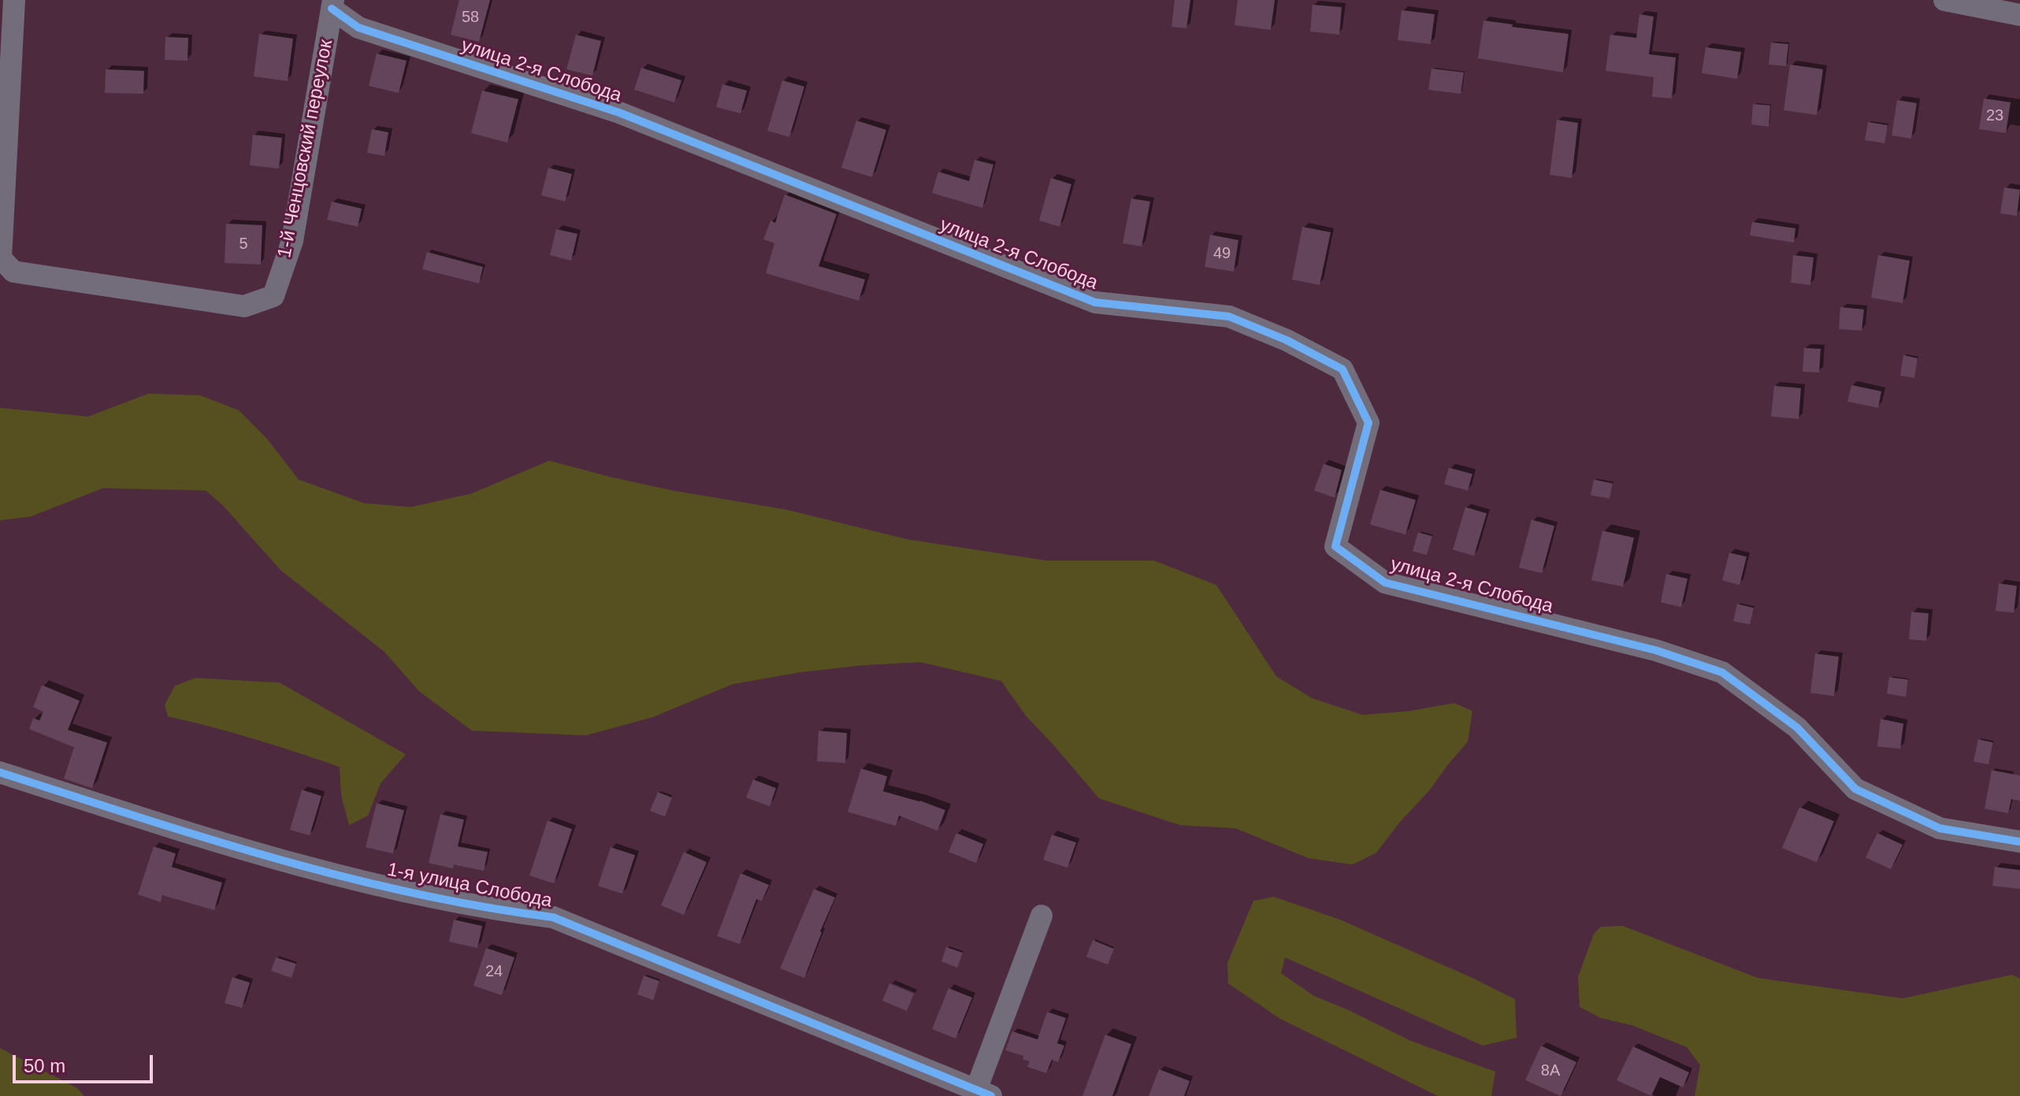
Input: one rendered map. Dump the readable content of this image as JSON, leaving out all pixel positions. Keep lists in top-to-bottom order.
{
  "streets": {
    "street": ["улица 2-я Слобода", "1-й Ченцовский переулок", "1-я улица Слобода"]
  },
  "crossings": [
    ["улица 2-я Слобода", "1-й Ченцовский переулок"]
  ],
  "house_numbers": [
    "58",
    "23",
    "5",
    "49",
    "24",
    "8А"
  ],
  "scale_bar": "50 m"
}
